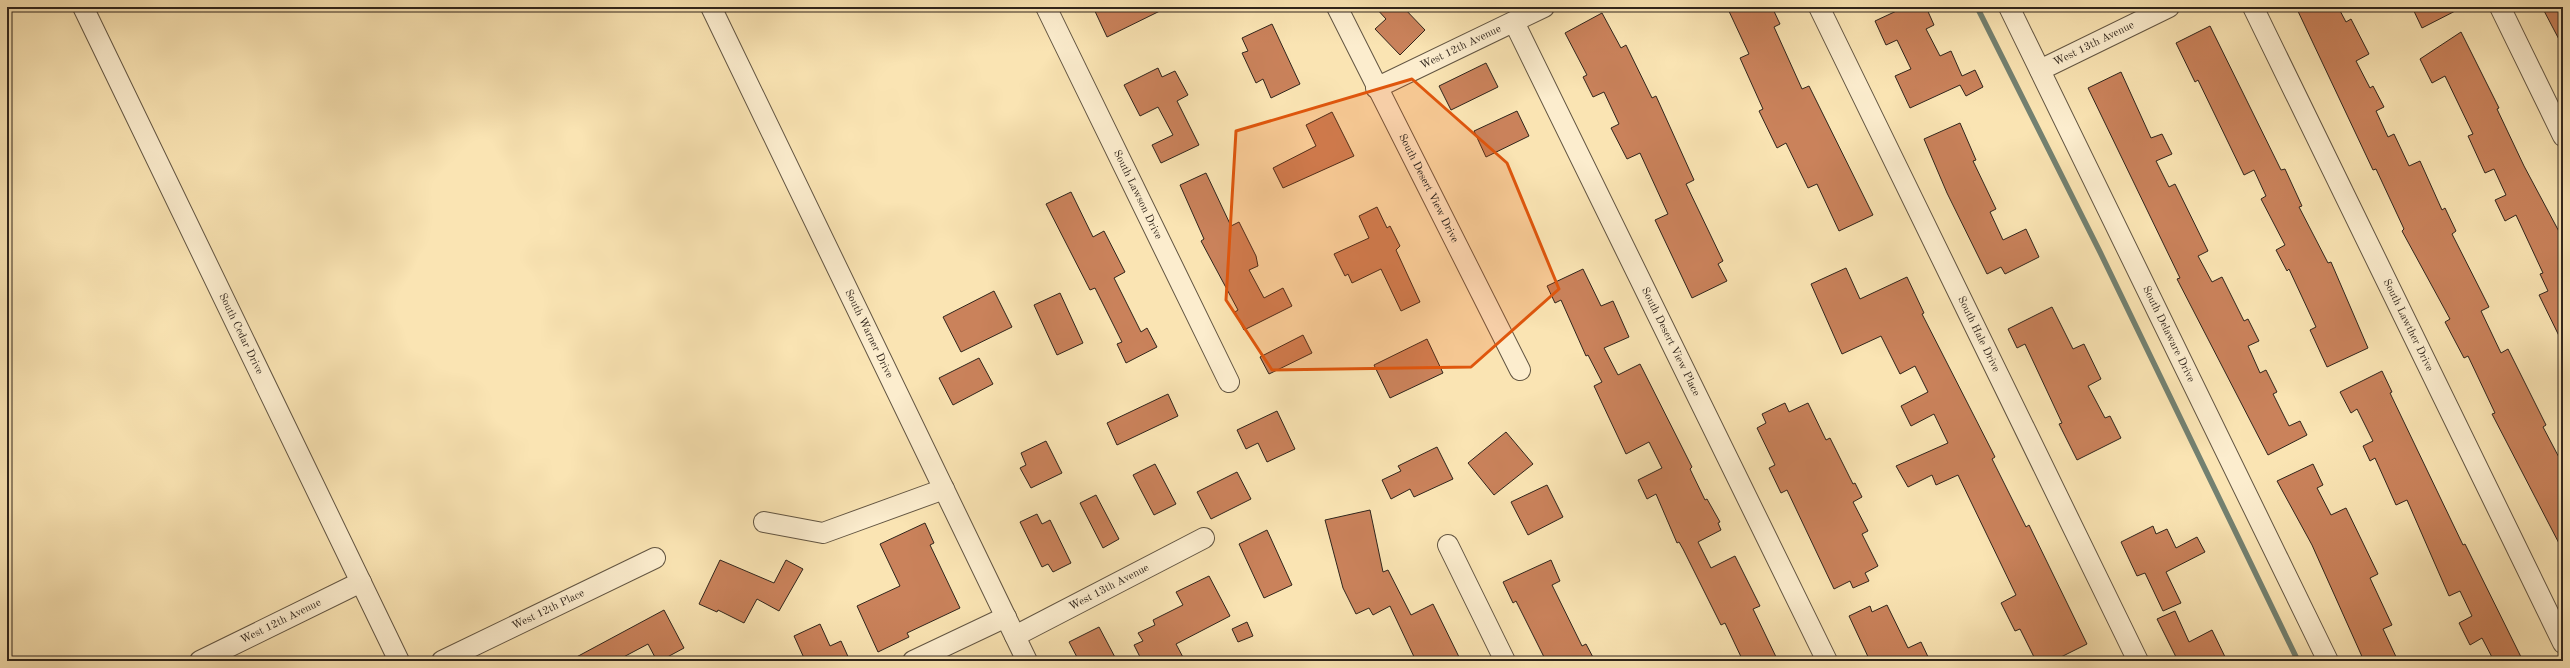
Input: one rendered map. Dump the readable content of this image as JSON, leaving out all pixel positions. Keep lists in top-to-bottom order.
{
  "streets": {
    "street": [
      "West 13th Avenue",
      "West 12th Avenue",
      "South Desert View Drive",
      "South Lawson Drive",
      "South Lawther Drive",
      "South Cedar Drive",
      "South Warner Drive",
      "South Hale Drive",
      "South Delaware Drive",
      "South Desert View Place",
      "West 12th Place"
    ]
  },
  "crossings": [
    ["West 13th Avenue", "South Warner Drive"],
    ["West 13th Avenue", "South Delaware Drive"],
    ["West 12th Avenue", "South Desert View Drive"],
    ["West 12th Avenue", "South Cedar Drive"],
    ["West 12th Avenue", "South Desert View Place"]
  ]
}
